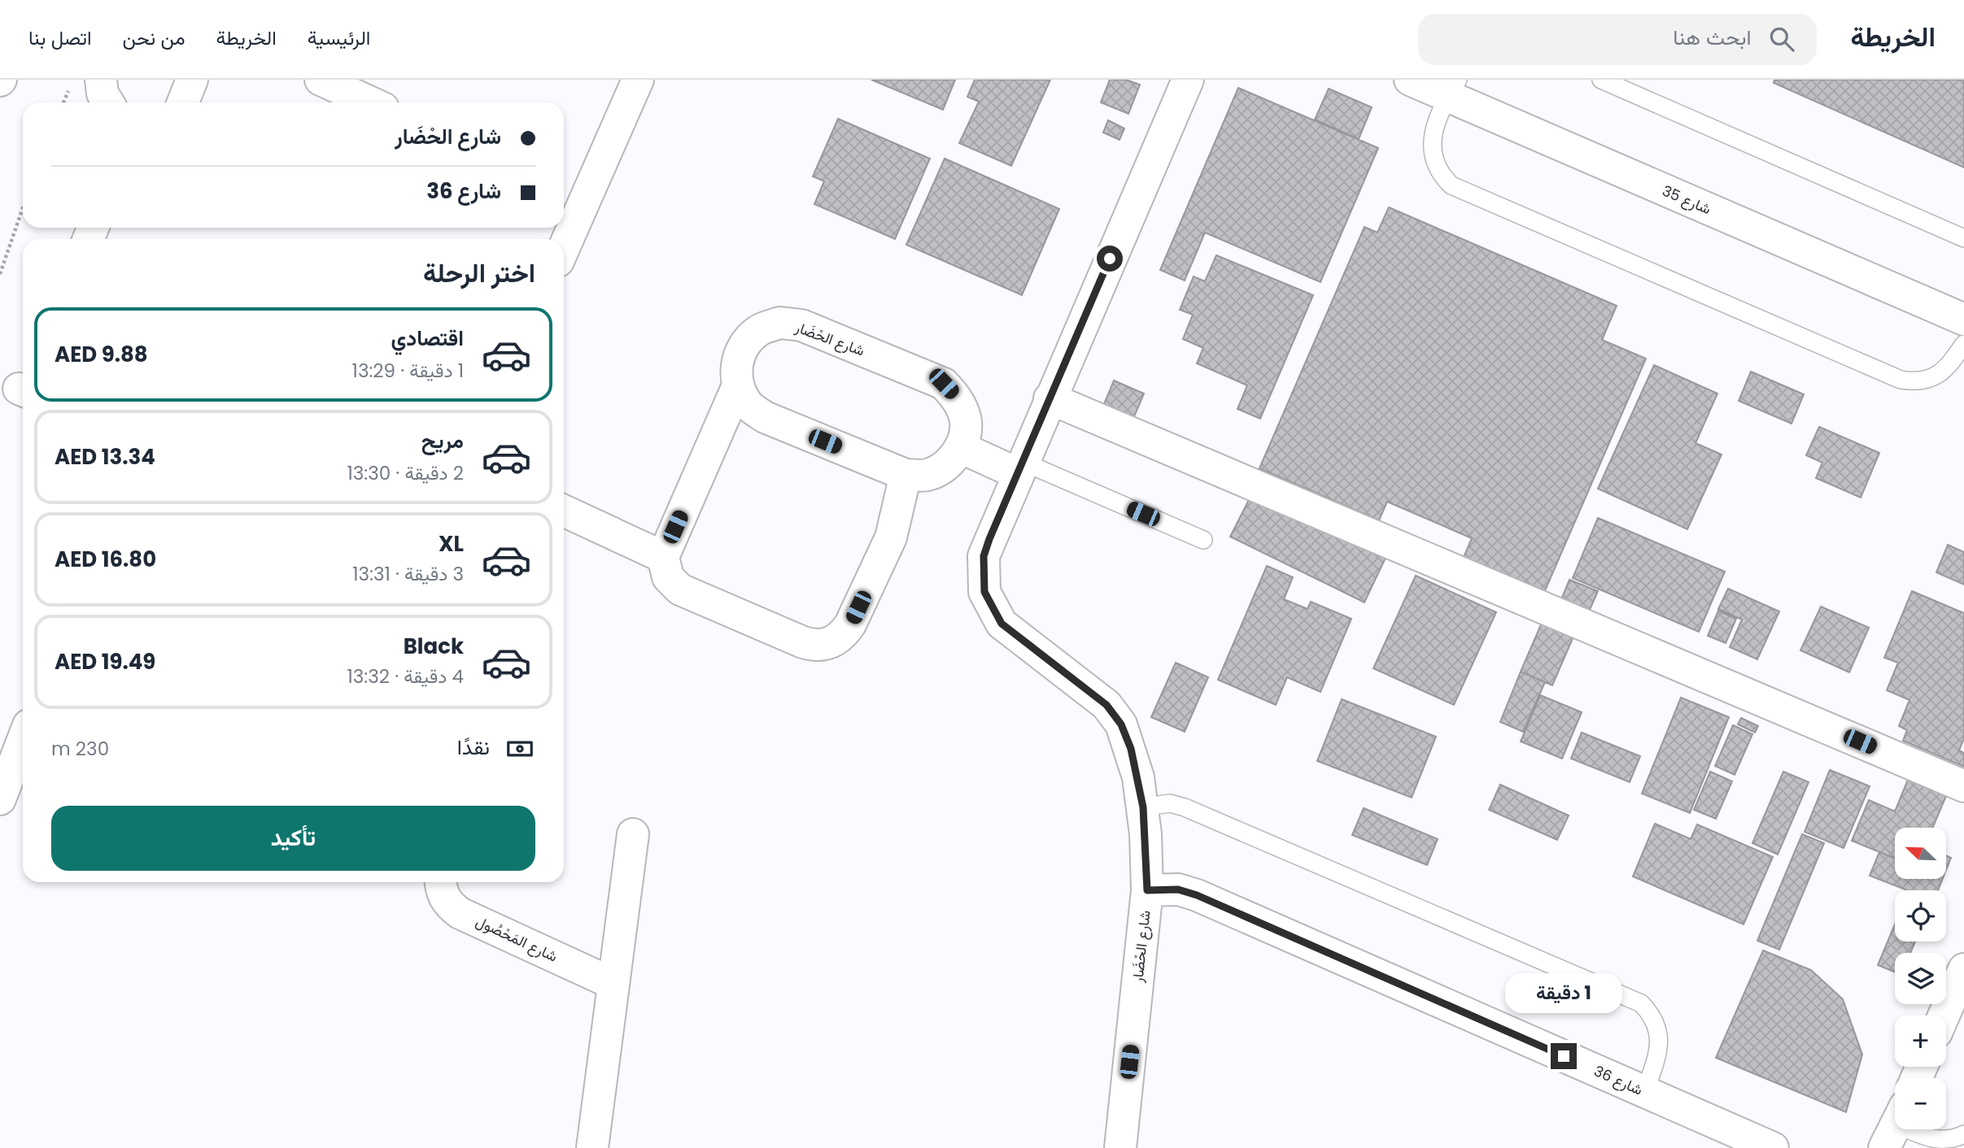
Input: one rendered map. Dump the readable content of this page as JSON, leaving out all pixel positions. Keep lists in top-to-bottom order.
{
  "streets": {
    "street": [
      "شارع 35",
      "شارع الحْضَار",
      "شارع المَحْصُول",
      "شارع 36"
    ]
  },
  "crossings": [
    ["شارع الحْضَار", "شارع 36"]
  ],
  "north": "top left",
  "page": {
    "header": "الخريطة",
    "search": "ابحث هنا",
    "nav": [
      "الرئيسية",
      "الخريطة",
      "من نحن",
      "اتصل بنا"
    ],
    "banner": ["شارع الحْضَار", "شارع 36"],
    "heading": "اختر الرحلة",
    "list": [
      {
        "name": "اقتصادي",
        "note": "1 دقيقة · 13:29",
        "value": "AED 9.88"
      },
      {
        "name": "مريح",
        "note": "2 دقيقة · 13:30",
        "value": "AED 13.34"
      },
      {
        "name": "XL",
        "note": "3 دقيقة · 13:31",
        "value": "AED 16.80"
      },
      {
        "name": "Black",
        "note": "4 دقيقة · 13:32",
        "value": "AED 19.49"
      }
    ],
    "pay": ["نقدًا", "230 m"],
    "buttons": "تأكيد",
    "map_buttons": ["+", "−"],
    "bubble": "1 دقيقة"
  }
}
